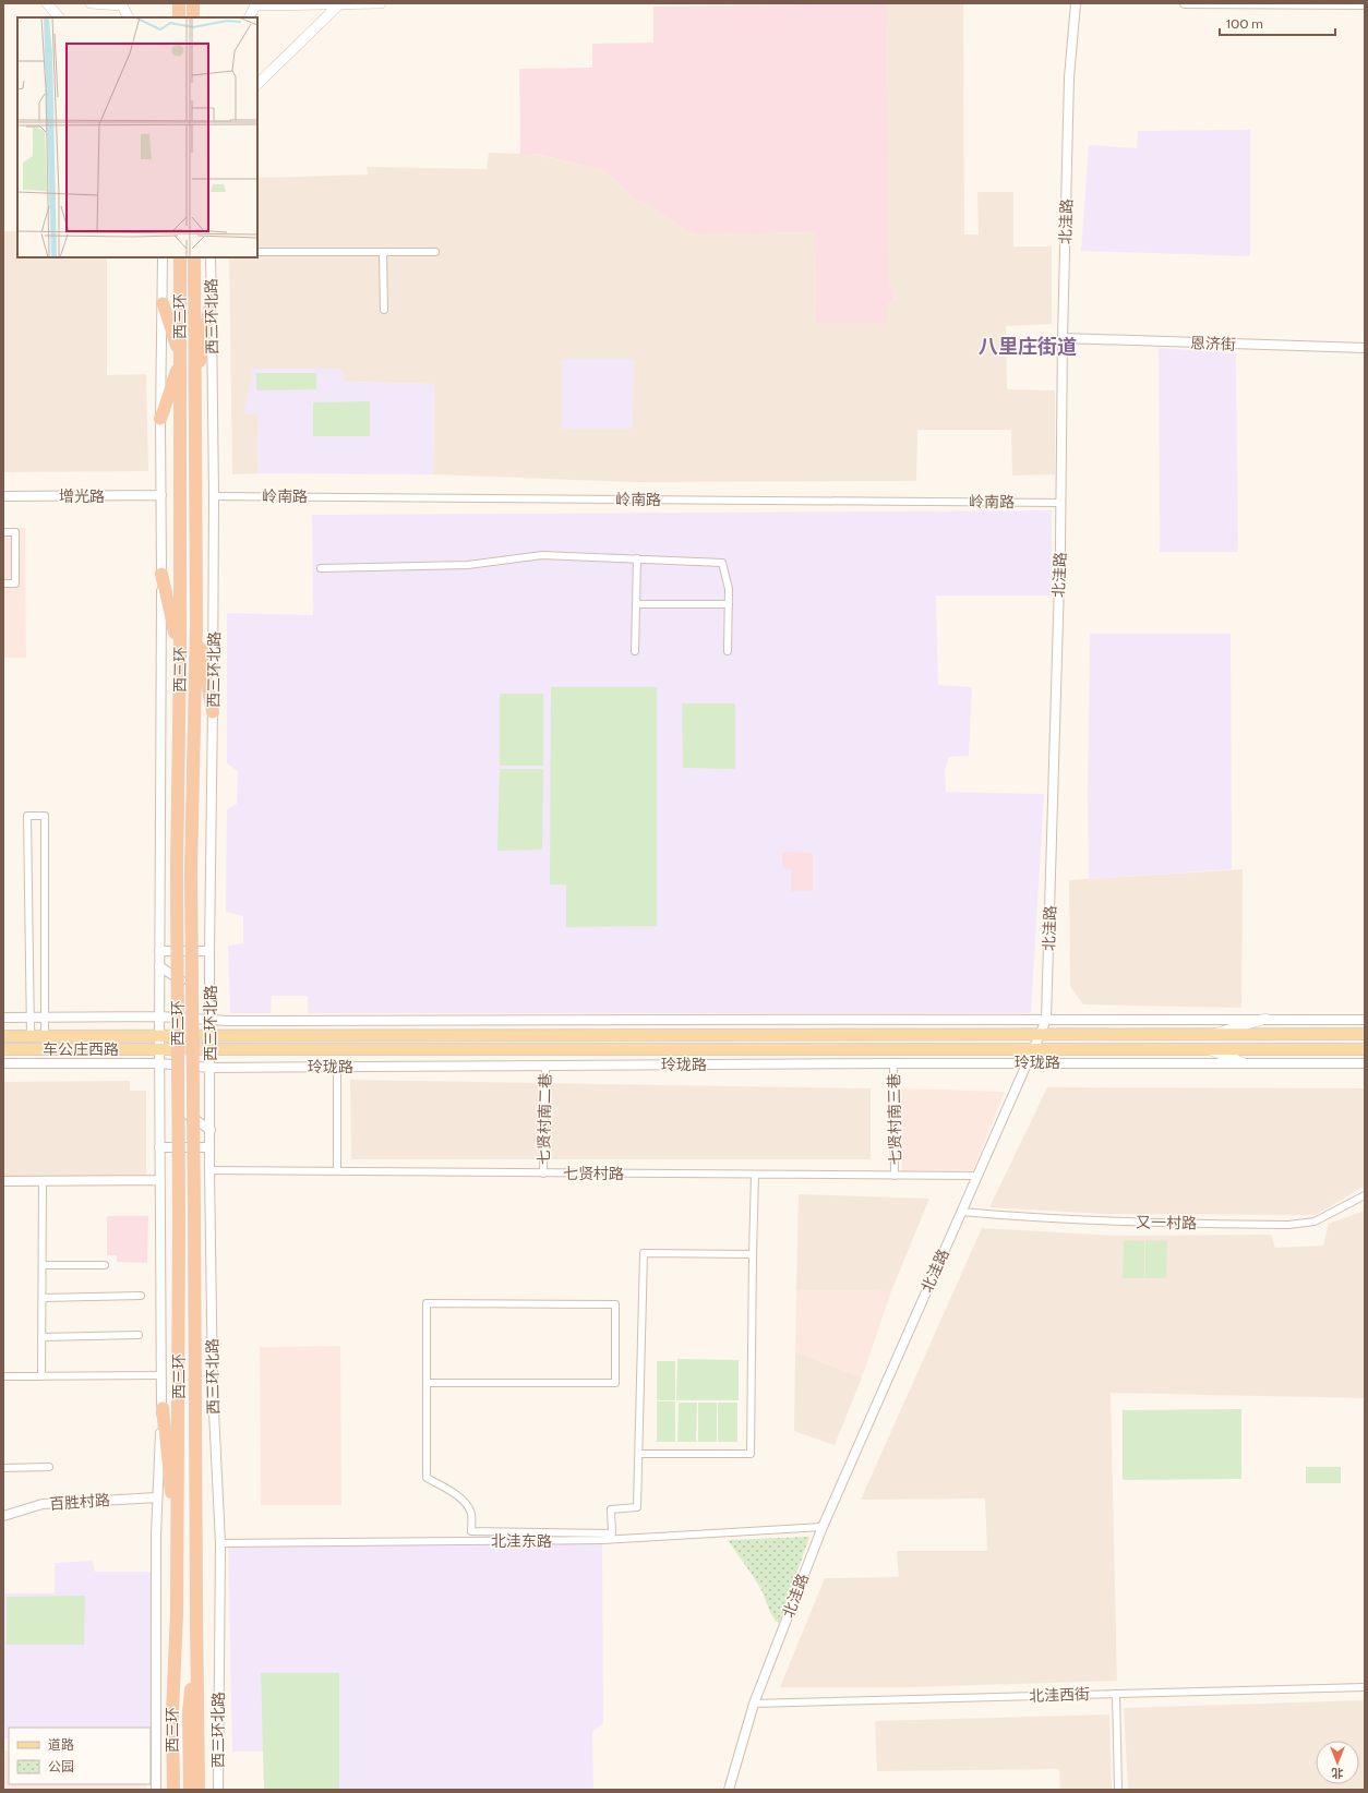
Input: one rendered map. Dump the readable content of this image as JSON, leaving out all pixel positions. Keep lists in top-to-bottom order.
{
  "streets": {
    "highway": ["西三环"],
    "main road": ["车公庄西路", "玲珑路"],
    "street": [
      "北洼路",
      "西三环北路",
      "恩济街",
      "增光路",
      "岭南路",
      "七贤村南二巷",
      "七贤村南三巷",
      "七贤村路",
      "又一村路",
      "百胜村路",
      "北洼东路",
      "北洼西街"
    ]
  },
  "crossings": [
    ["北洼路", "恩济街"],
    ["北洼路", "岭南路"],
    ["北洼路", "玲珑路"],
    ["北洼路", "七贤村路"],
    ["北洼路", "又一村路"],
    ["北洼路", "北洼东路"],
    ["北洼路", "北洼西街"],
    ["西三环北路", "岭南路"],
    ["西三环北路", "玲珑路"],
    ["西三环北路", "七贤村路"],
    ["西三环北路", "北洼东路"],
    ["车公庄西路", "玲珑路"],
    ["玲珑路", "七贤村南二巷"],
    ["玲珑路", "七贤村南三巷"],
    ["七贤村南二巷", "七贤村路"],
    ["七贤村南三巷", "七贤村路"]
  ],
  "districts": ["八里庄街道"],
  "legend": ["道路", "公园"],
  "scale_bar": "100 m",
  "north": "bottom"
}
